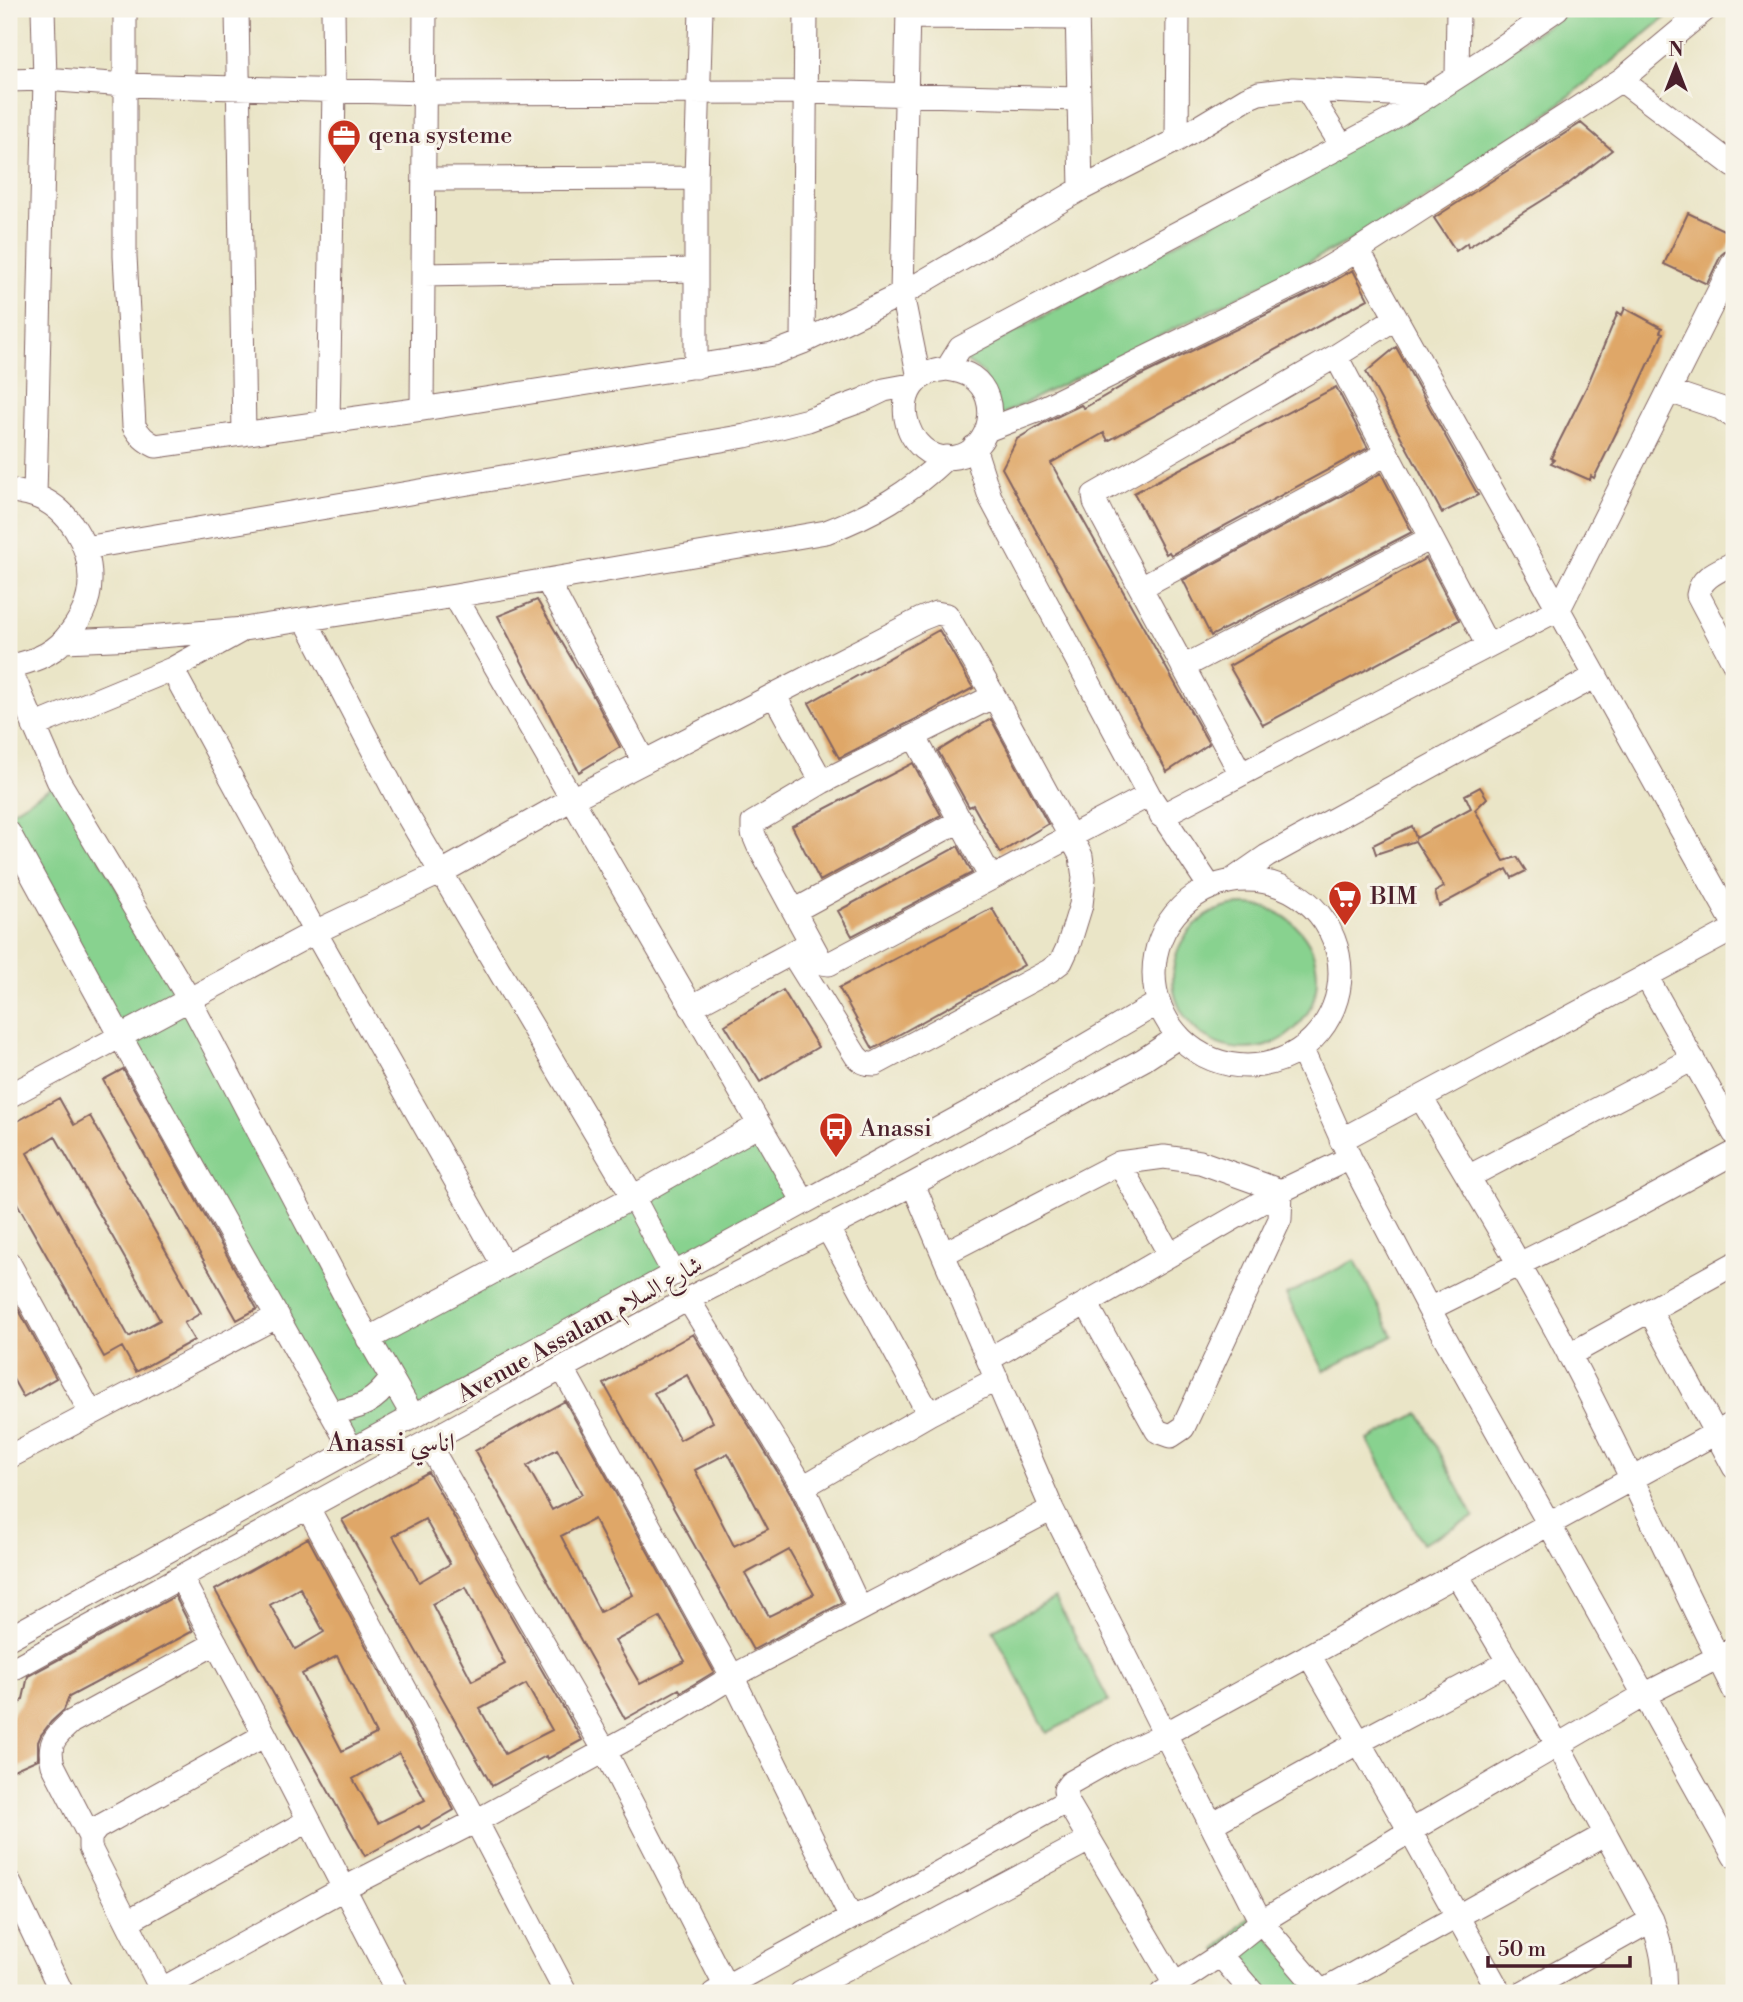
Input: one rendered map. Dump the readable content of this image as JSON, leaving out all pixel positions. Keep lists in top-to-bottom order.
{
  "streets": {
    "street": ["Avenue Assalam شارع السلام"]
  },
  "districts": ["Anassi اناسي"],
  "places": {
    "office": ["qena systeme"],
    "supermarket": ["BIM"],
    "bus stop": ["Anassi"]
  },
  "scale_bar": "50 m",
  "north": "top"
}
